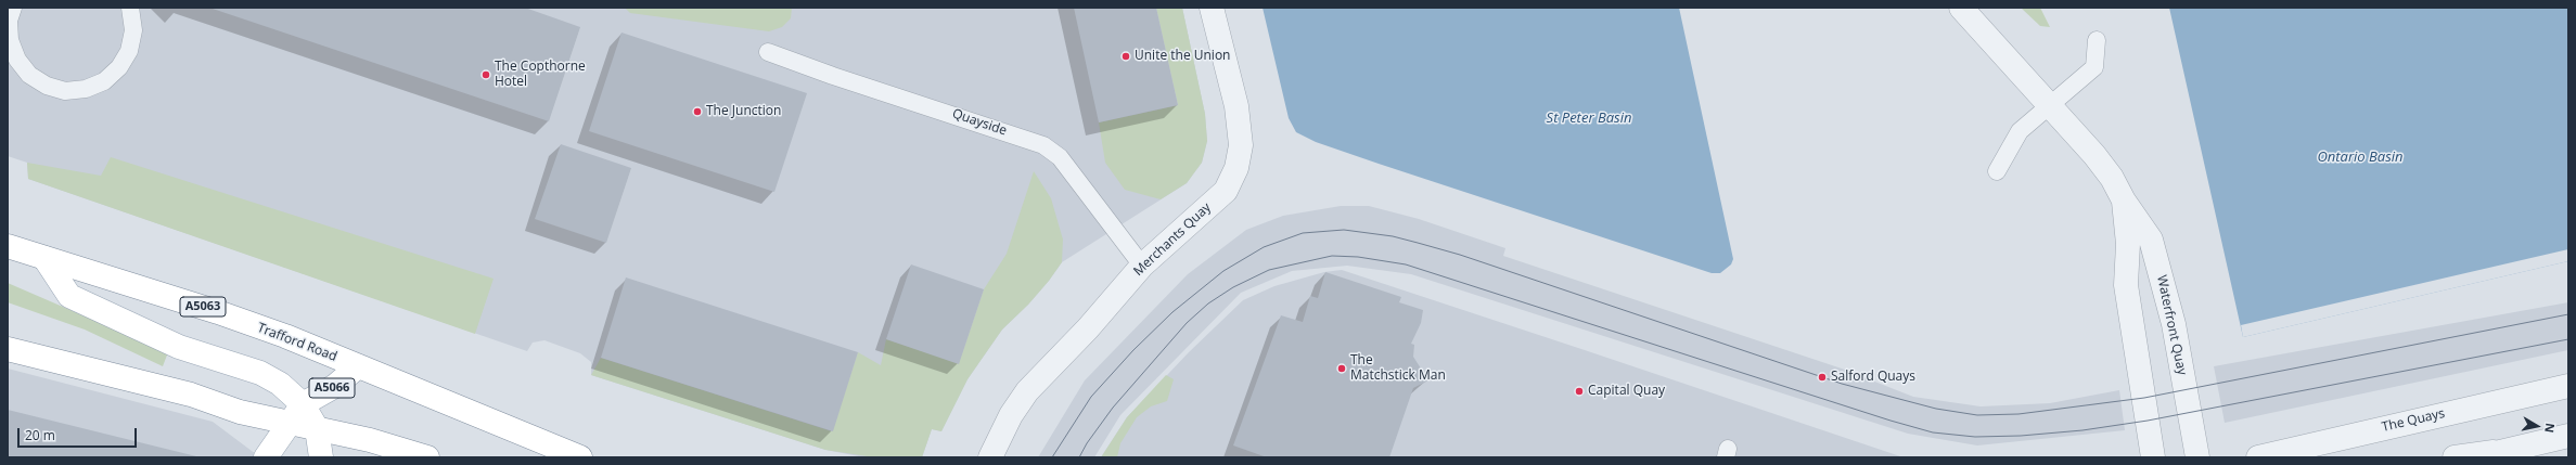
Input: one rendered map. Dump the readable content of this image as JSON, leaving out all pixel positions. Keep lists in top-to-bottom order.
{
  "streets": {
    "main road": ["A5063", "Trafford Road", "A5066"],
    "street": ["Merchants Quay", "Waterfront Quay", "The Quays"],
    "lane": ["Quayside"]
  },
  "crossings": [
    ["Quayside", "Merchants Quay"],
    ["Trafford Road", "A5066"]
  ],
  "water": ["St Peter Basin", "Ontario Basin"],
  "places": [
    "Unite the Union",
    "The Copthorne Hotel",
    "The Junction",
    "The Matchstick Man",
    "Salford Quays",
    "Capital Quay"
  ],
  "scale_bar": "20 m",
  "north": "right"
}
